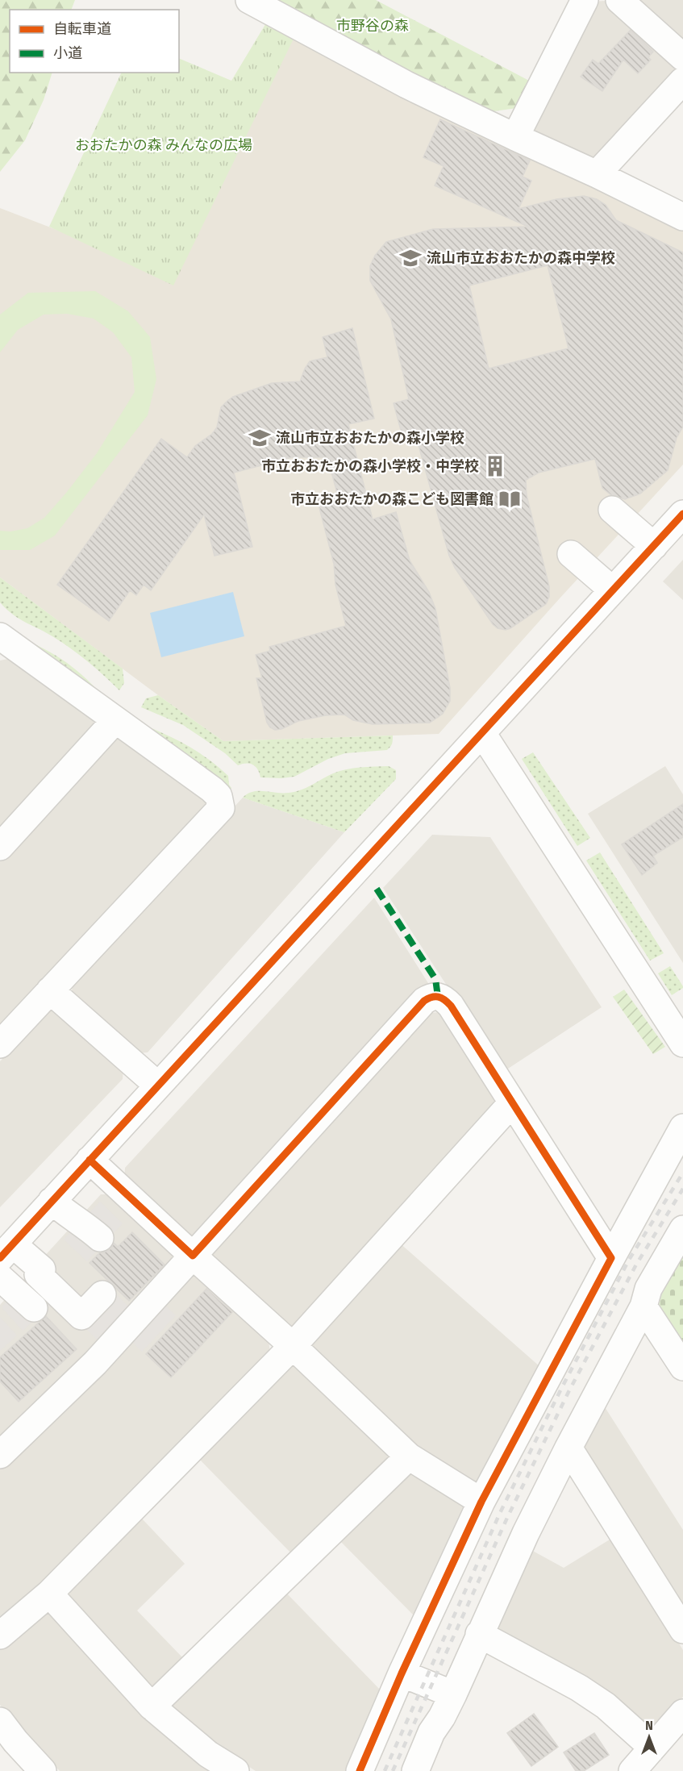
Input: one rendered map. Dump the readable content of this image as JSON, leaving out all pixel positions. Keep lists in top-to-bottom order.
{
  "parks": ["市野谷の森", "おおたかの森 みんなの広場"],
  "places": {
    "school or university": ["流山市立おおたかの森中学校", "流山市立おおたかの森小学校"],
    "building": ["市立おおたかの森小学校・中学校"],
    "library": ["市立おおたかの森こども図書館"]
  },
  "legend": ["自転車道", "小道"],
  "north": "top"
}
